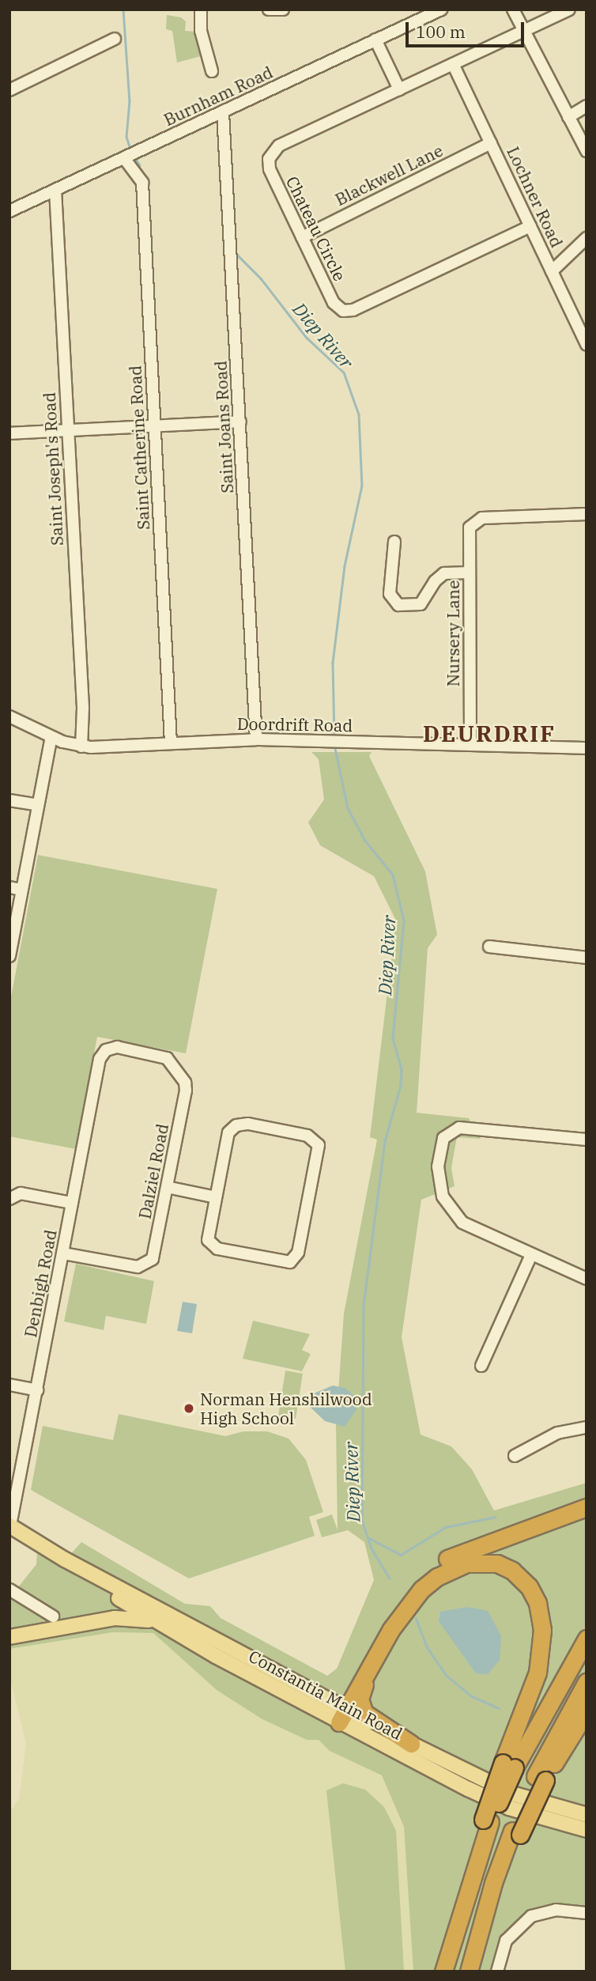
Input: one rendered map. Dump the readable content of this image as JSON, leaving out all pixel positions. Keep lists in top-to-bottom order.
{
  "streets": {
    "main road": ["Constantia Main Road"],
    "street": [
      "Burnham Road",
      "Blackwell Lane",
      "Lochner Road",
      "Chateau Circle",
      "Saint Joans Road",
      "Saint Catherine Road",
      "Saint Joseph's Road",
      "Nursery Lane",
      "Doordrift Road",
      "Dalziel Road",
      "Denbigh Road"
    ]
  },
  "crossings": [
    ["Burnham Road", "Saint Joans Road"],
    ["Burnham Road", "Saint Catherine Road"],
    ["Burnham Road", "Saint Joseph's Road"],
    ["Blackwell Lane", "Lochner Road"],
    ["Blackwell Lane", "Chateau Circle"],
    ["Lochner Road", "Chateau Circle"],
    ["Saint Joans Road", "Doordrift Road"],
    ["Saint Catherine Road", "Doordrift Road"],
    ["Saint Joseph's Road", "Doordrift Road"],
    ["Nursery Lane", "Doordrift Road"],
    ["Dalziel Road", "Denbigh Road"],
    ["Denbigh Road", "Constantia Main Road"]
  ],
  "districts": ["DEURDRIF"],
  "water": ["Diep River"],
  "places": ["Norman Henshilwood High School"],
  "scale_bar": "100 m"
}
